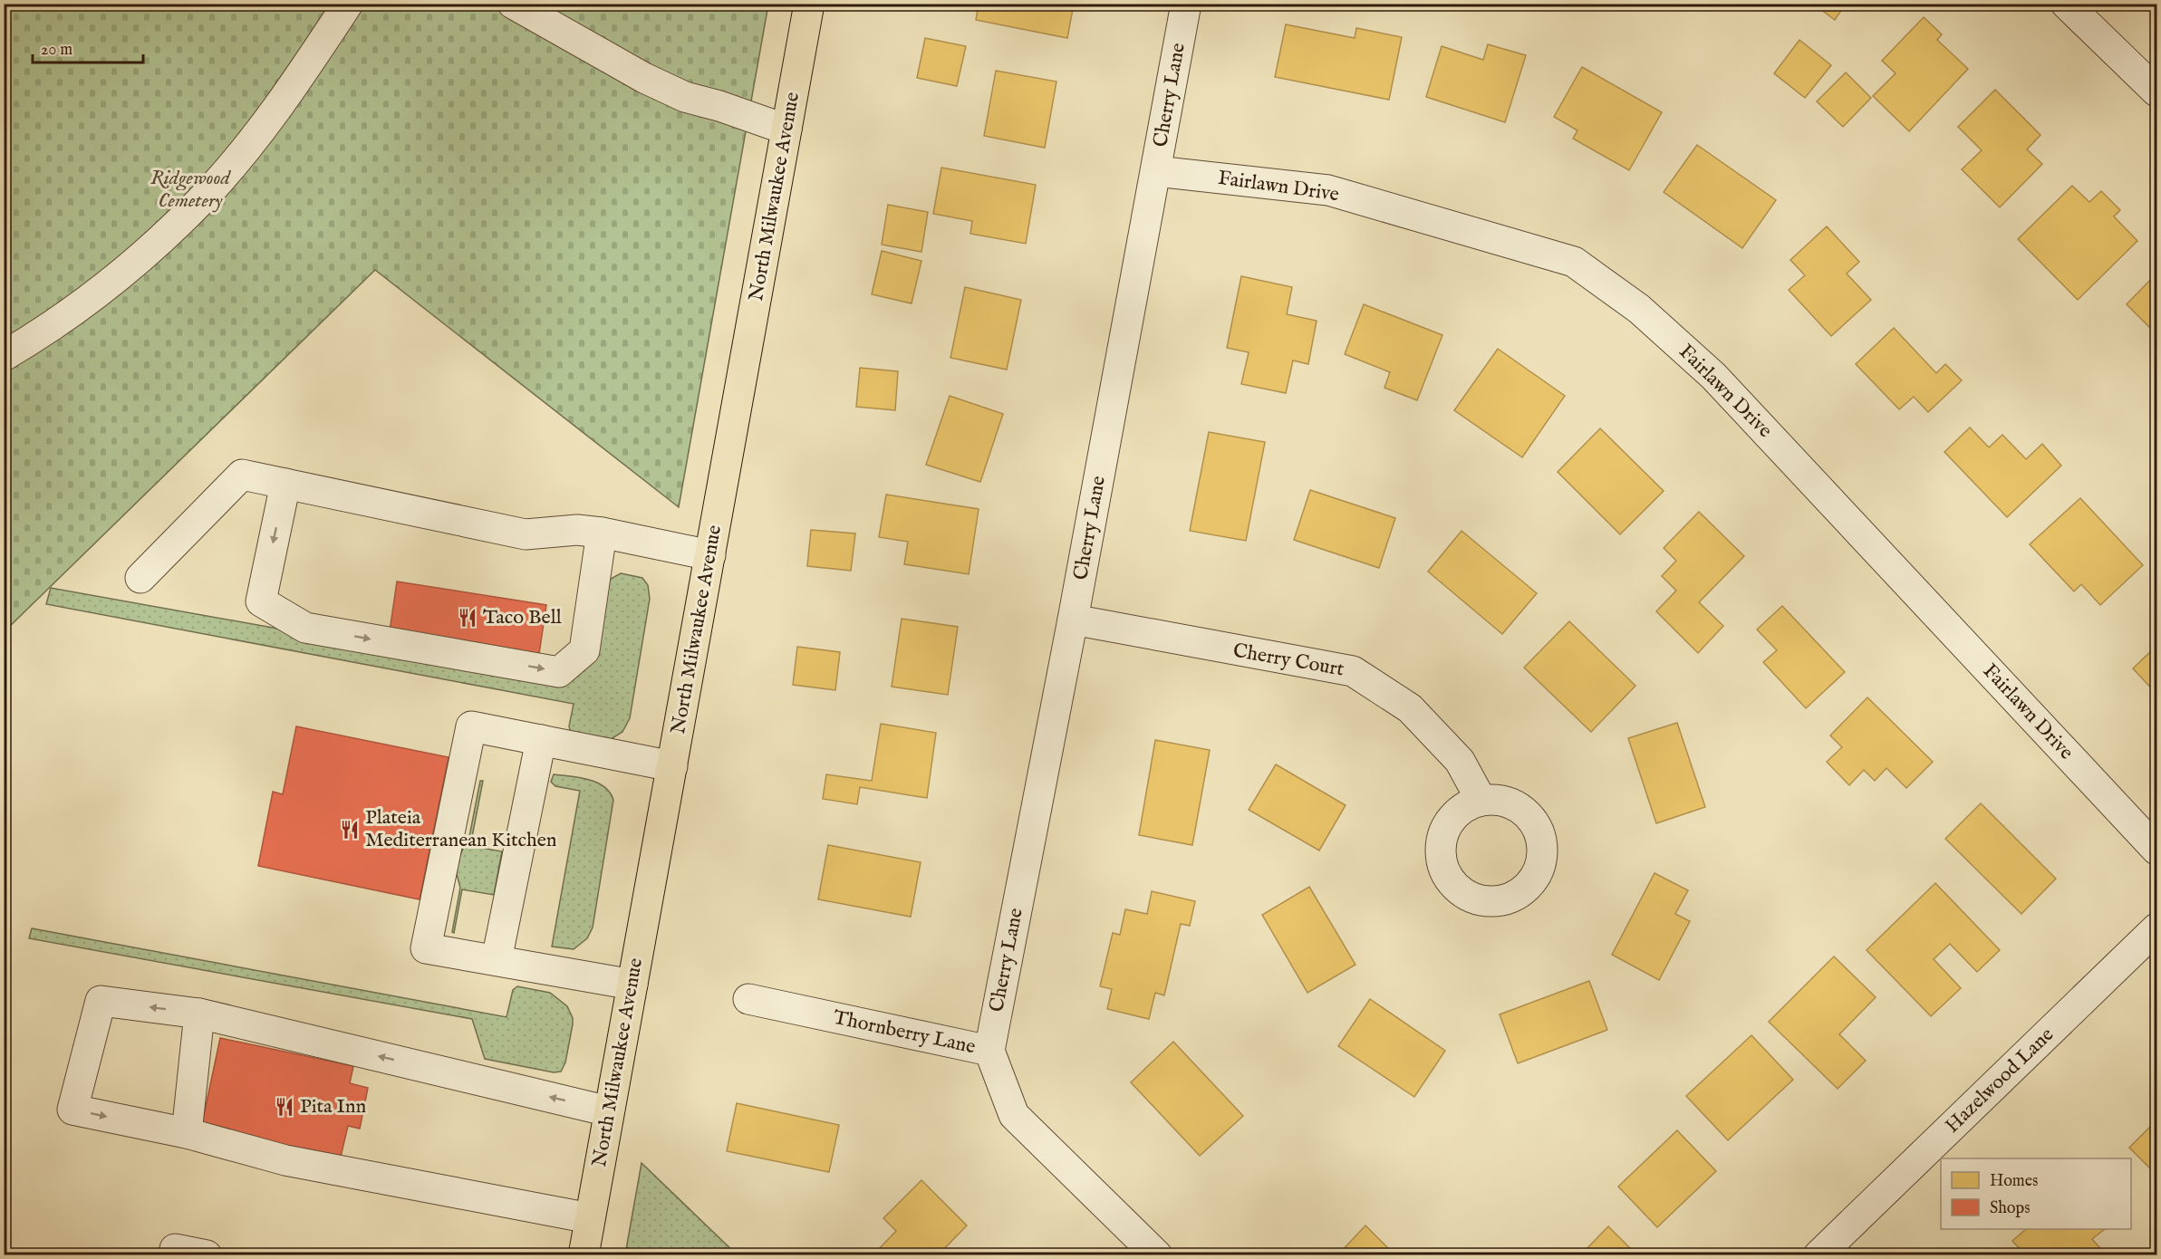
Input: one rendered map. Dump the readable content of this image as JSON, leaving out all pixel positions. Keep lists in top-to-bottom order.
{
  "streets": {
    "main road": ["North Milwaukee Avenue"],
    "street": [
      "Cherry Lane",
      "Fairlawn Drive",
      "Cherry Court",
      "Thornberry Lane",
      "Hazelwood Lane"
    ]
  },
  "crossings": [
    ["Cherry Lane", "Fairlawn Drive"],
    ["Cherry Lane", "Cherry Court"],
    ["Cherry Lane", "Thornberry Lane"]
  ],
  "parks": ["Ridgewood Cemetery"],
  "places": {
    "restaurant": ["Taco Bell", "Plateia Mediterranean Kitchen", "Pita Inn"]
  },
  "legend": ["Homes", "Shops"],
  "scale_bar": "20 m"
}
